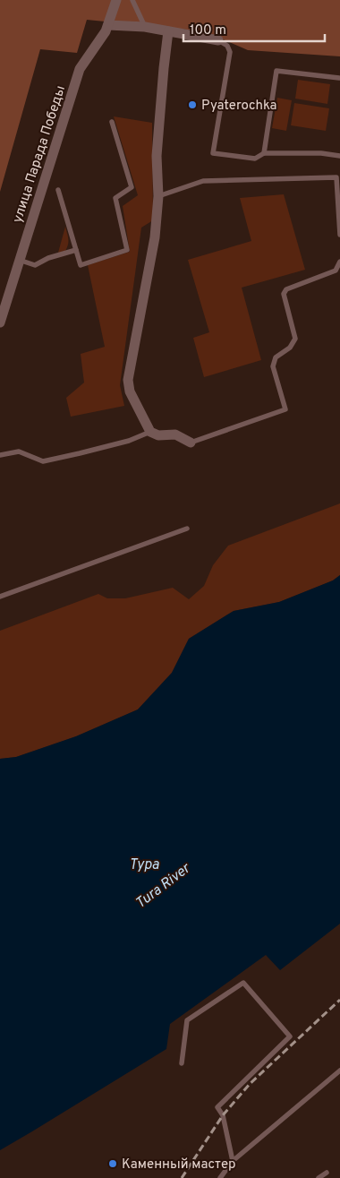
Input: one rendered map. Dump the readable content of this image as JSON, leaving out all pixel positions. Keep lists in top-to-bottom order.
{
  "streets": {
    "street": ["улица Парада Победы"]
  },
  "water": ["Тура", "Tura River"],
  "places": ["Pyaterochka", "Каменный мастер"],
  "scale_bar": "100 m"
}
